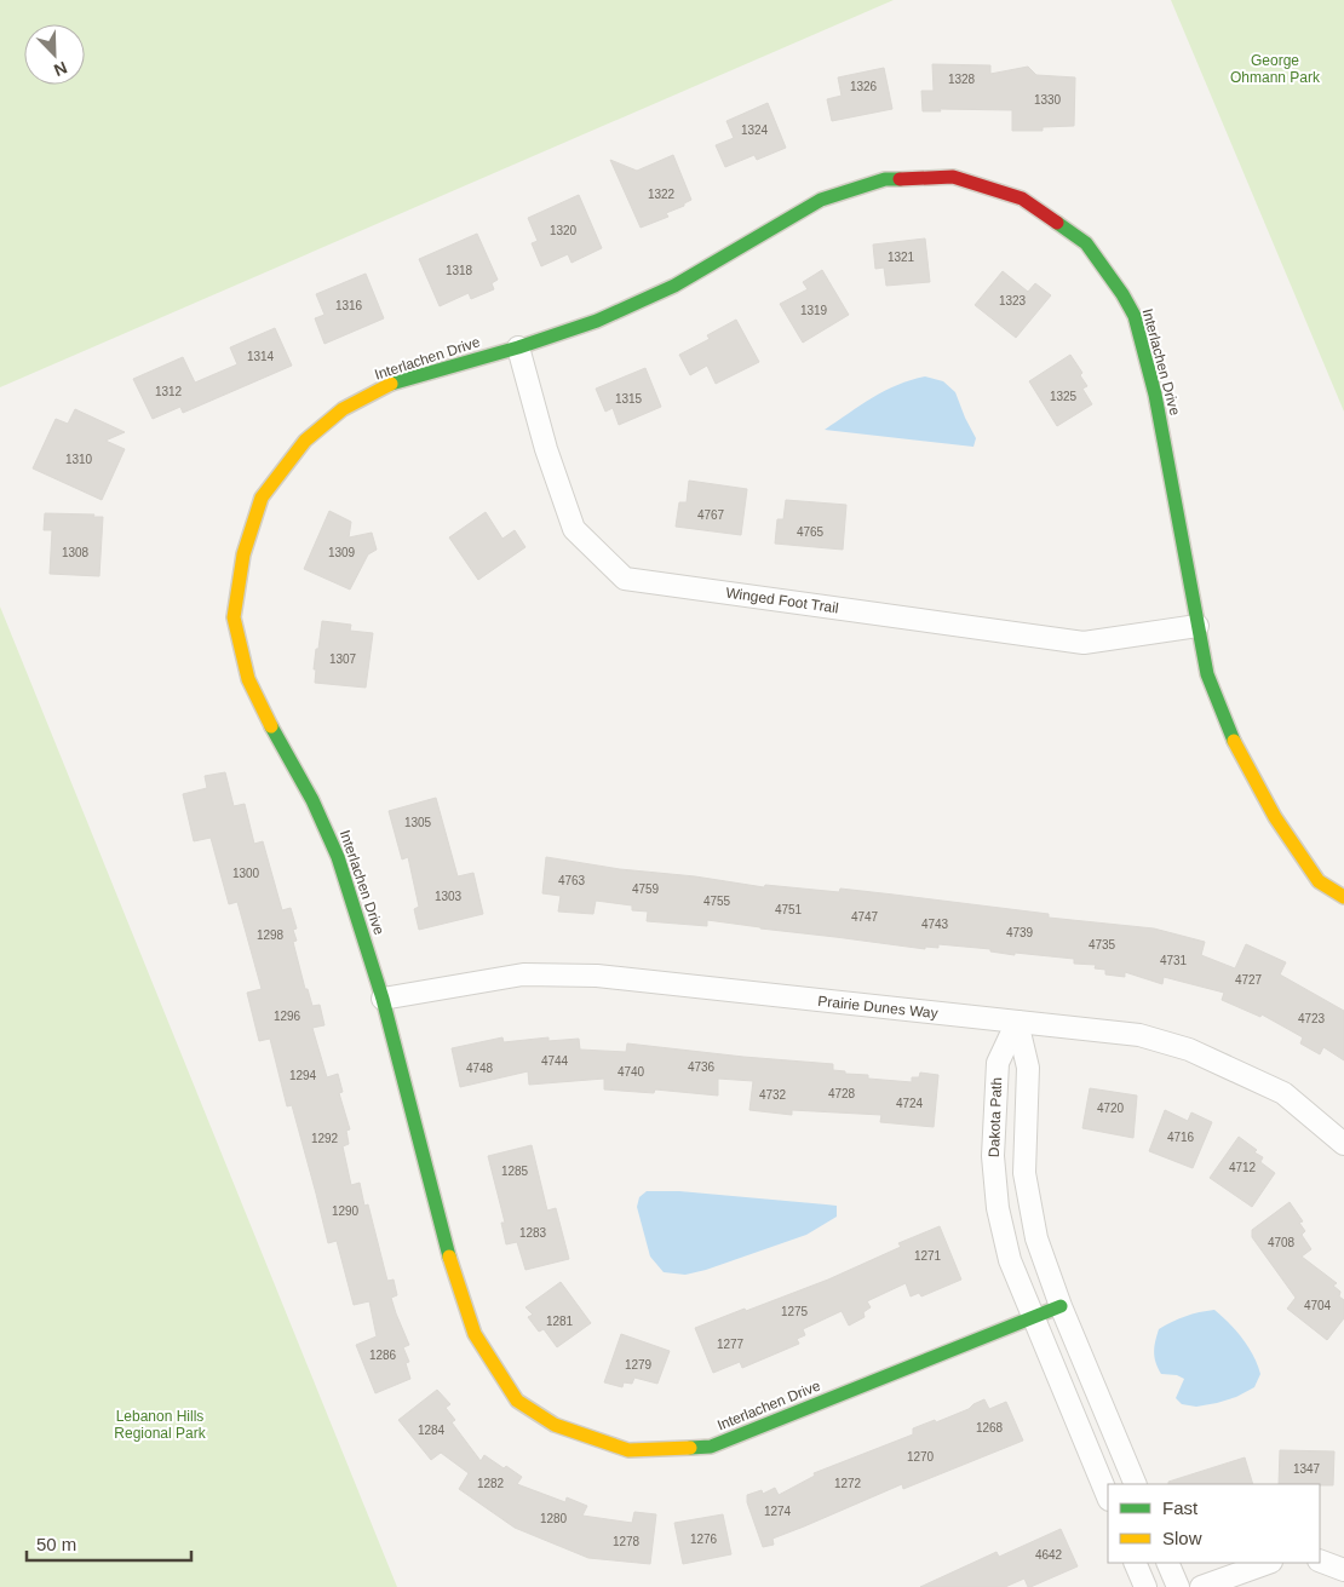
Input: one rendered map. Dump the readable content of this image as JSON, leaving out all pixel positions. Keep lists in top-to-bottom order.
{
  "streets": {
    "street": [
      "Interlachen Drive",
      "Winged Foot Trail",
      "Prairie Dunes Way",
      "Dakota Path"
    ]
  },
  "crossings": [
    ["Interlachen Drive", "Winged Foot Trail"],
    ["Interlachen Drive", "Prairie Dunes Way"],
    ["Interlachen Drive", "Dakota Path"],
    ["Prairie Dunes Way", "Dakota Path"]
  ],
  "parks": ["George Ohmann Park", "Lebanon Hills Regional Park"],
  "house_numbers": [
    "1328",
    "1326",
    "1330",
    "1324",
    "1322",
    "1320",
    "1321",
    "1318",
    "1323",
    "1316",
    "1319",
    "1314",
    "1312",
    "1325",
    "1315",
    "1310",
    "4767",
    "4765",
    "1308",
    "1309",
    "1307",
    "1305",
    "1300",
    "4763",
    "4759",
    "1303",
    "4755",
    "4751",
    "4747",
    "4743",
    "4739",
    "1298",
    "4735",
    "4731",
    "4727",
    "1296",
    "4723",
    "4744",
    "4736",
    "4748",
    "4740",
    "1294",
    "4728",
    "4732",
    "4724",
    "4720",
    "4716",
    "1292",
    "4712",
    "1285",
    "1290",
    "1283",
    "4708",
    "1271",
    "4704",
    "1275",
    "1281",
    "1277",
    "1286",
    "1279",
    "1268",
    "1284",
    "1270",
    "1347",
    "1282",
    "1272",
    "1274",
    "1280",
    "1276",
    "1278",
    "4642"
  ],
  "legend": ["Fast", "Slow"],
  "scale_bar": "50 m",
  "north": "bottom right"
}
